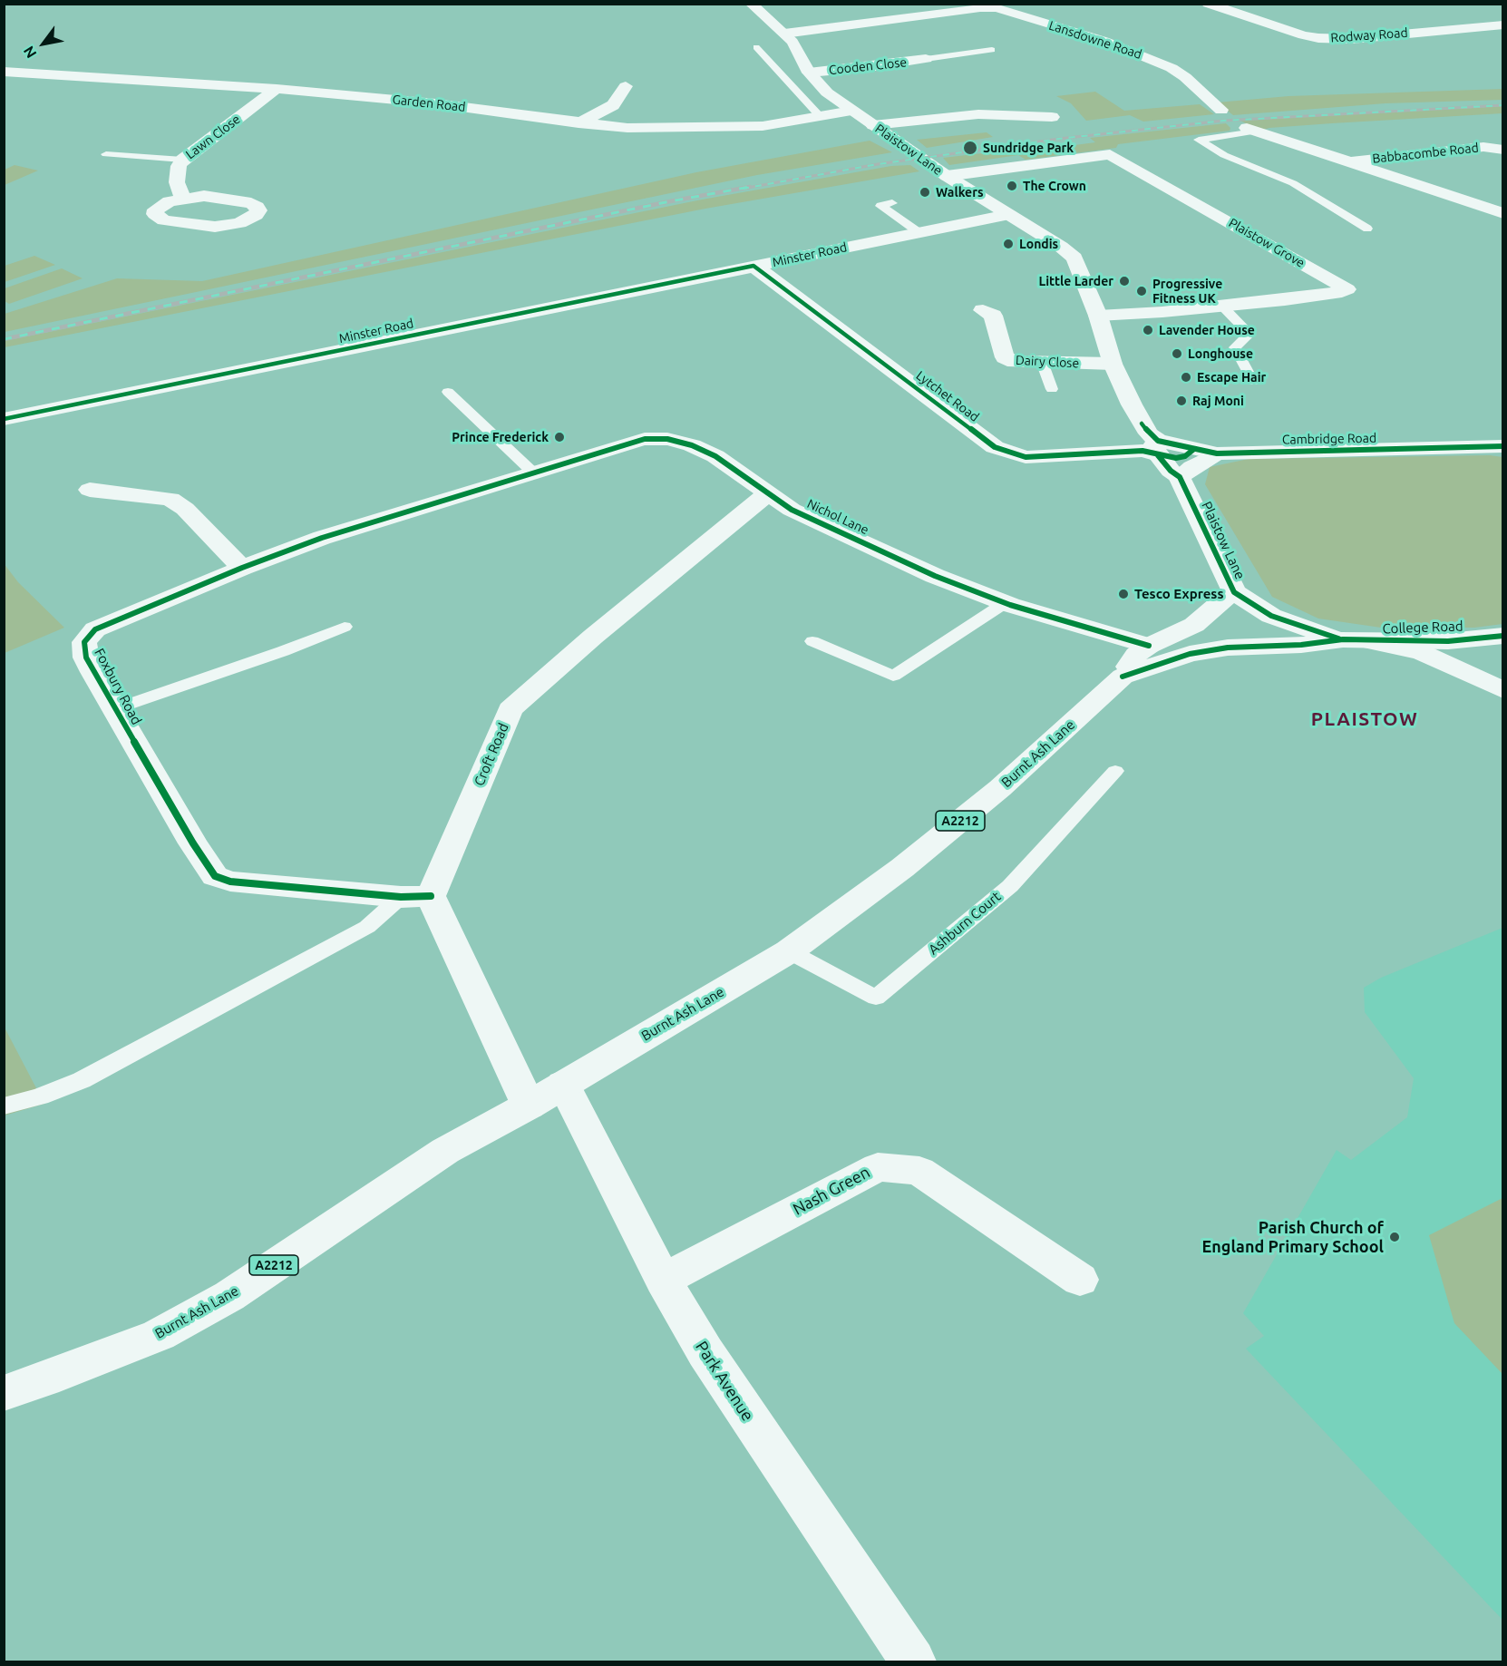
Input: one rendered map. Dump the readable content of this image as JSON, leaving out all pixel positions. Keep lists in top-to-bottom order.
{
  "streets": {
    "street": [
      "Rodway Road",
      "Lansdowne Road",
      "Cooden Close",
      "Garden Road",
      "Lawn Close",
      "Plaistow Lane",
      "Babbacombe Road",
      "Plaistow Grove",
      "Minster Road",
      "Dairy Close",
      "Lytchet Road",
      "Cambridge Road",
      "Nichol Lane",
      "College Road",
      "Foxbury Road",
      "Burnt Ash Lane",
      "Croft Road",
      "A2212",
      "Nash Green",
      "Park Avenue"
    ],
    "lane": ["Ashburn Court"]
  },
  "crossings": [
    ["Lansdowne Road", "Plaistow Lane"],
    ["Cooden Close", "Plaistow Lane"],
    ["Garden Road", "Lawn Close"],
    ["Garden Road", "Plaistow Lane"],
    ["Plaistow Lane", "Plaistow Grove"],
    ["Plaistow Lane", "Minster Road"],
    ["Plaistow Lane", "Dairy Close"],
    ["Plaistow Lane", "Lytchet Road"],
    ["Plaistow Lane", "Cambridge Road"],
    ["Plaistow Lane", "Nichol Lane"],
    ["Plaistow Lane", "College Road"],
    ["Plaistow Lane", "Burnt Ash Lane"],
    ["Minster Road", "Lytchet Road"],
    ["Lytchet Road", "Cambridge Road"],
    ["Nichol Lane", "Foxbury Road"],
    ["Nichol Lane", "Croft Road"],
    ["College Road", "Burnt Ash Lane"],
    ["Foxbury Road", "Croft Road"],
    ["Burnt Ash Lane", "Ashburn Court"],
    ["Burnt Ash Lane", "Park Avenue"],
    ["Nash Green", "Park Avenue"]
  ],
  "districts": ["PLAISTOW"],
  "places": [
    "Sundridge Park",
    "The Crown",
    "Walkers",
    "Londis",
    "Little Larder",
    "Progressive Fitness UK",
    "Lavender House",
    "Longhouse",
    "Escape Hair",
    "Raj Moni",
    "Prince Frederick",
    "Tesco Express",
    "Parish Church of England Primary School"
  ],
  "north": "bottom left"
}
